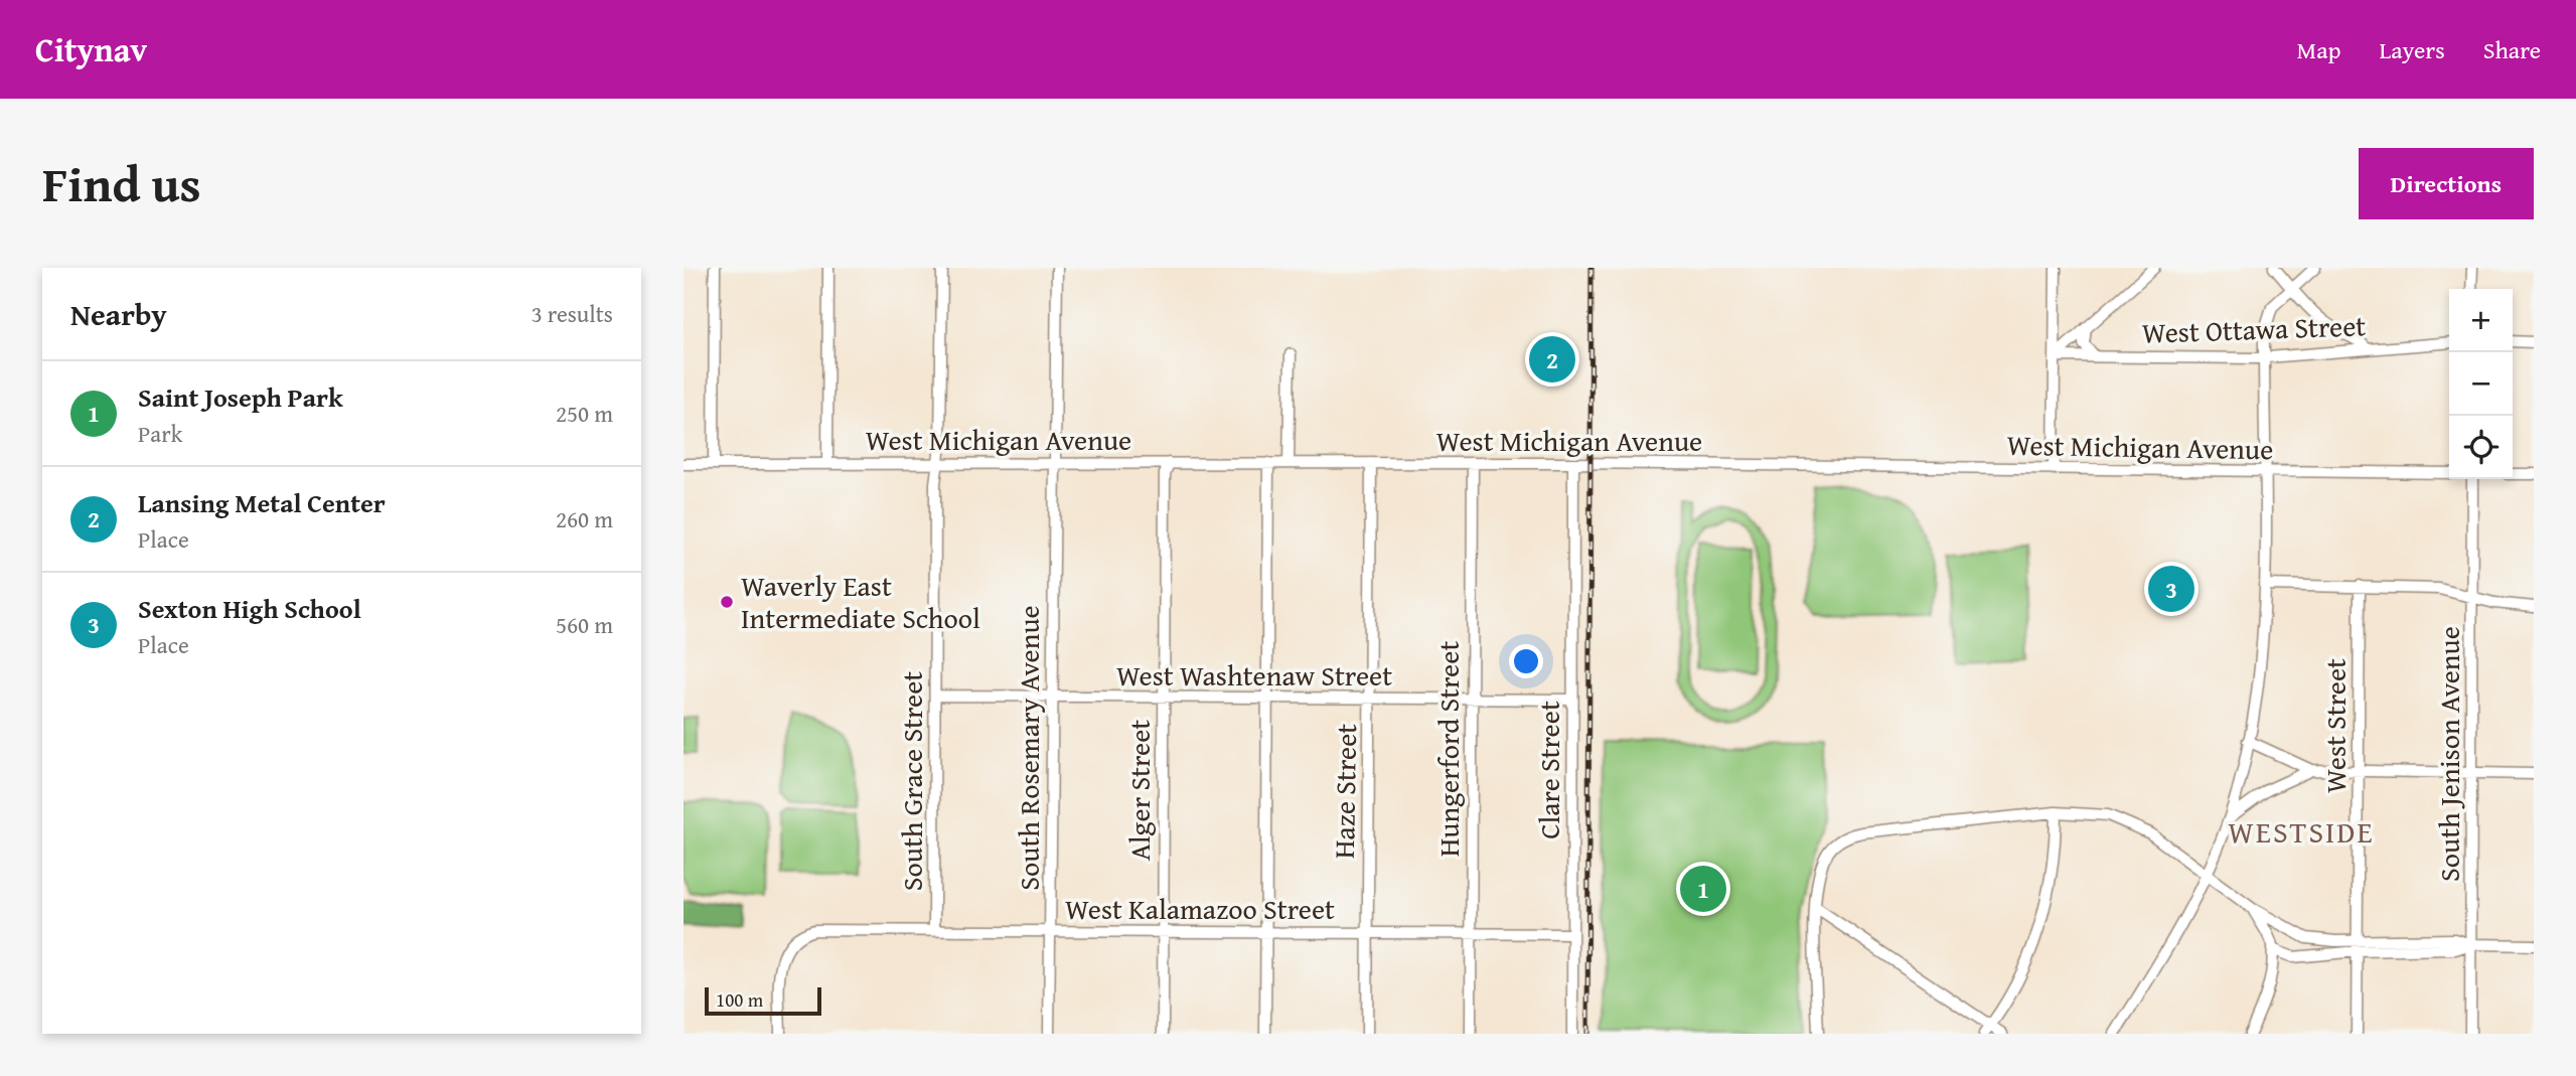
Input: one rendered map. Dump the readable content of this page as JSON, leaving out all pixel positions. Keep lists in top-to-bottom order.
{
  "streets": {
    "street": [
      "West Ottawa Street",
      "West Michigan Avenue",
      "West Washtenaw Street",
      "West Street",
      "South Rosemary Avenue",
      "Hungerford Street",
      "South Jenison Avenue",
      "Clare Street",
      "South Grace Street",
      "Alger Street",
      "Haze Street",
      "West Kalamazoo Street"
    ]
  },
  "crossings": [
    ["West Michigan Avenue", "South Rosemary Avenue"],
    ["West Michigan Avenue", "Hungerford Street"],
    ["West Michigan Avenue", "Clare Street"],
    ["West Michigan Avenue", "South Grace Street"],
    ["West Michigan Avenue", "Alger Street"],
    ["West Michigan Avenue", "Haze Street"],
    ["West Washtenaw Street", "South Rosemary Avenue"],
    ["West Washtenaw Street", "Hungerford Street"],
    ["West Washtenaw Street", "Clare Street"],
    ["West Washtenaw Street", "South Grace Street"],
    ["West Washtenaw Street", "Alger Street"],
    ["West Washtenaw Street", "Haze Street"],
    ["South Rosemary Avenue", "West Kalamazoo Street"],
    ["Hungerford Street", "West Kalamazoo Street"],
    ["Clare Street", "West Kalamazoo Street"],
    ["South Grace Street", "West Kalamazoo Street"],
    ["Alger Street", "West Kalamazoo Street"],
    ["Haze Street", "West Kalamazoo Street"]
  ],
  "districts": ["WESTSIDE"],
  "places": ["Waverly East Intermediate School"],
  "scale_bar": "100 m",
  "page": {
    "header": "Citynav",
    "nav": ["Map", "Layers", "Share"],
    "title": "Find us",
    "buttons": "Directions",
    "heading": ["Nearby", "3 results"],
    "map_buttons": ["+", "−"],
    "pins": ["2", "3", "1"],
    "list": [
      {
        "mark": "1",
        "name": "Saint Joseph Park",
        "note": "Park",
        "value": "250 m"
      },
      {
        "mark": "2",
        "name": "Lansing Metal Center",
        "note": "Place",
        "value": "260 m"
      },
      {
        "mark": "3",
        "name": "Sexton High School",
        "note": "Place",
        "value": "560 m"
      }
    ],
    "scale": "100 m"
  }
}
